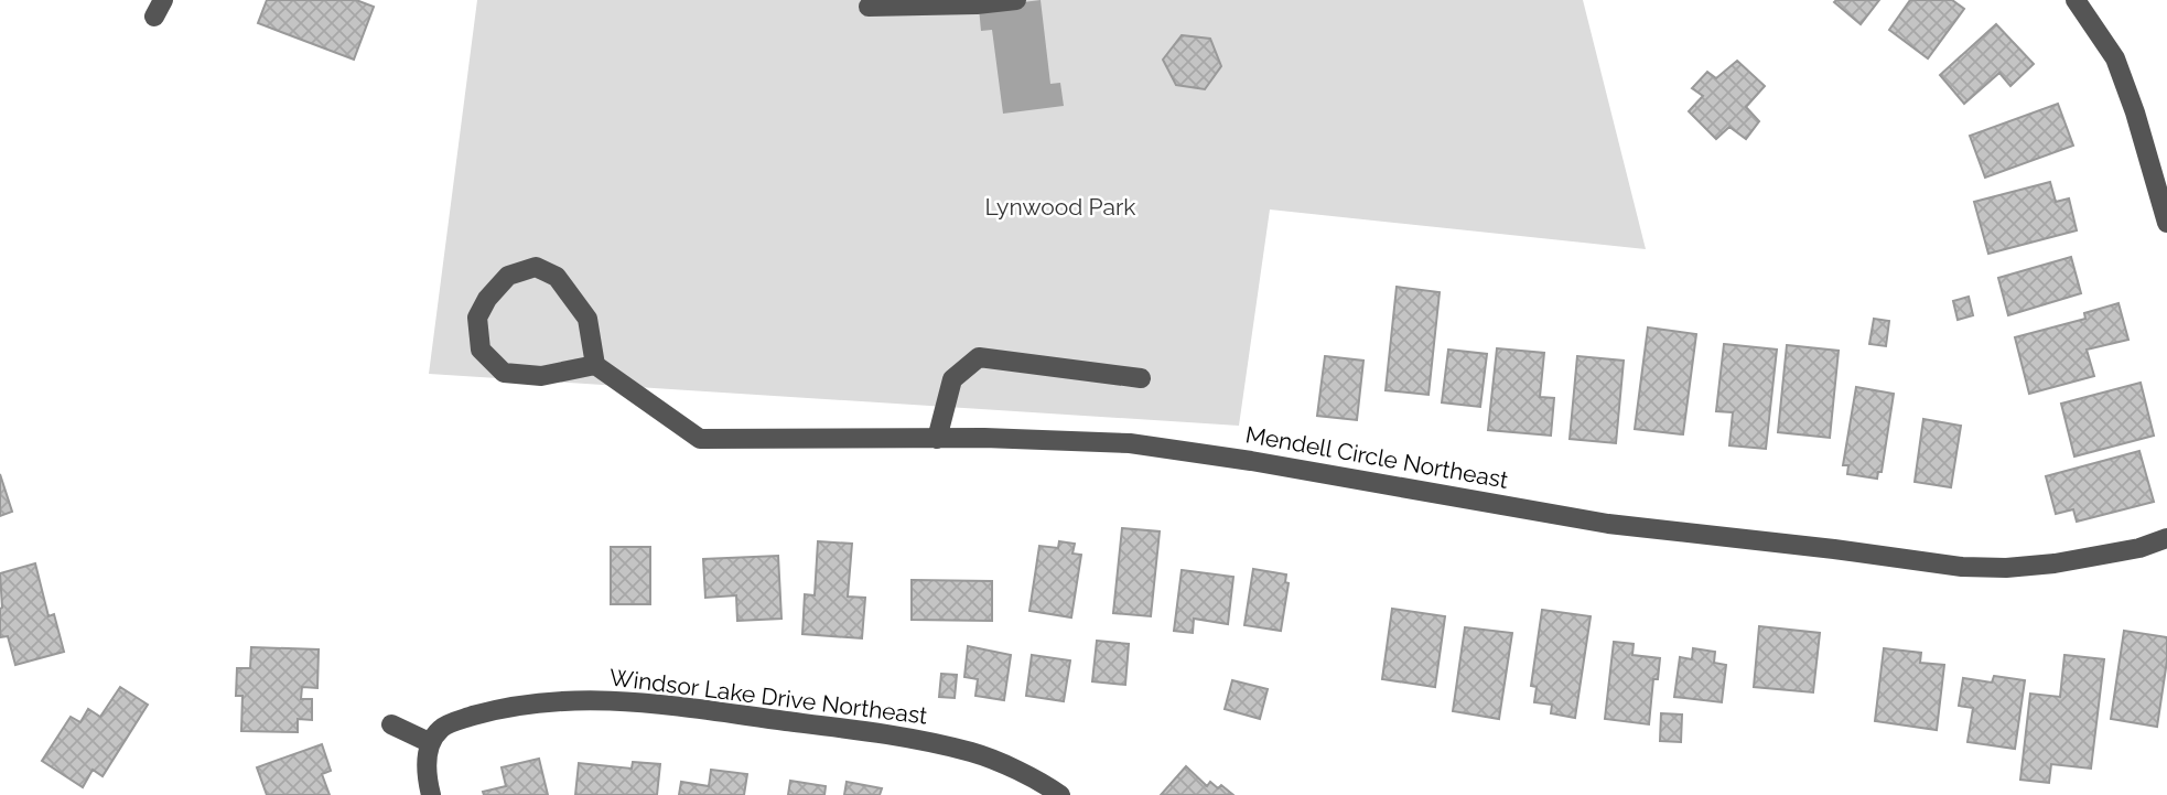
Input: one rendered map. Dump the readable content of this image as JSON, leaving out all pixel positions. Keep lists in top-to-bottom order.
{
  "streets": {
    "street": ["Mendell Circle Northeast", "Windsor Lake Drive Northeast"]
  },
  "parks": ["Lynwood Park"]
}
